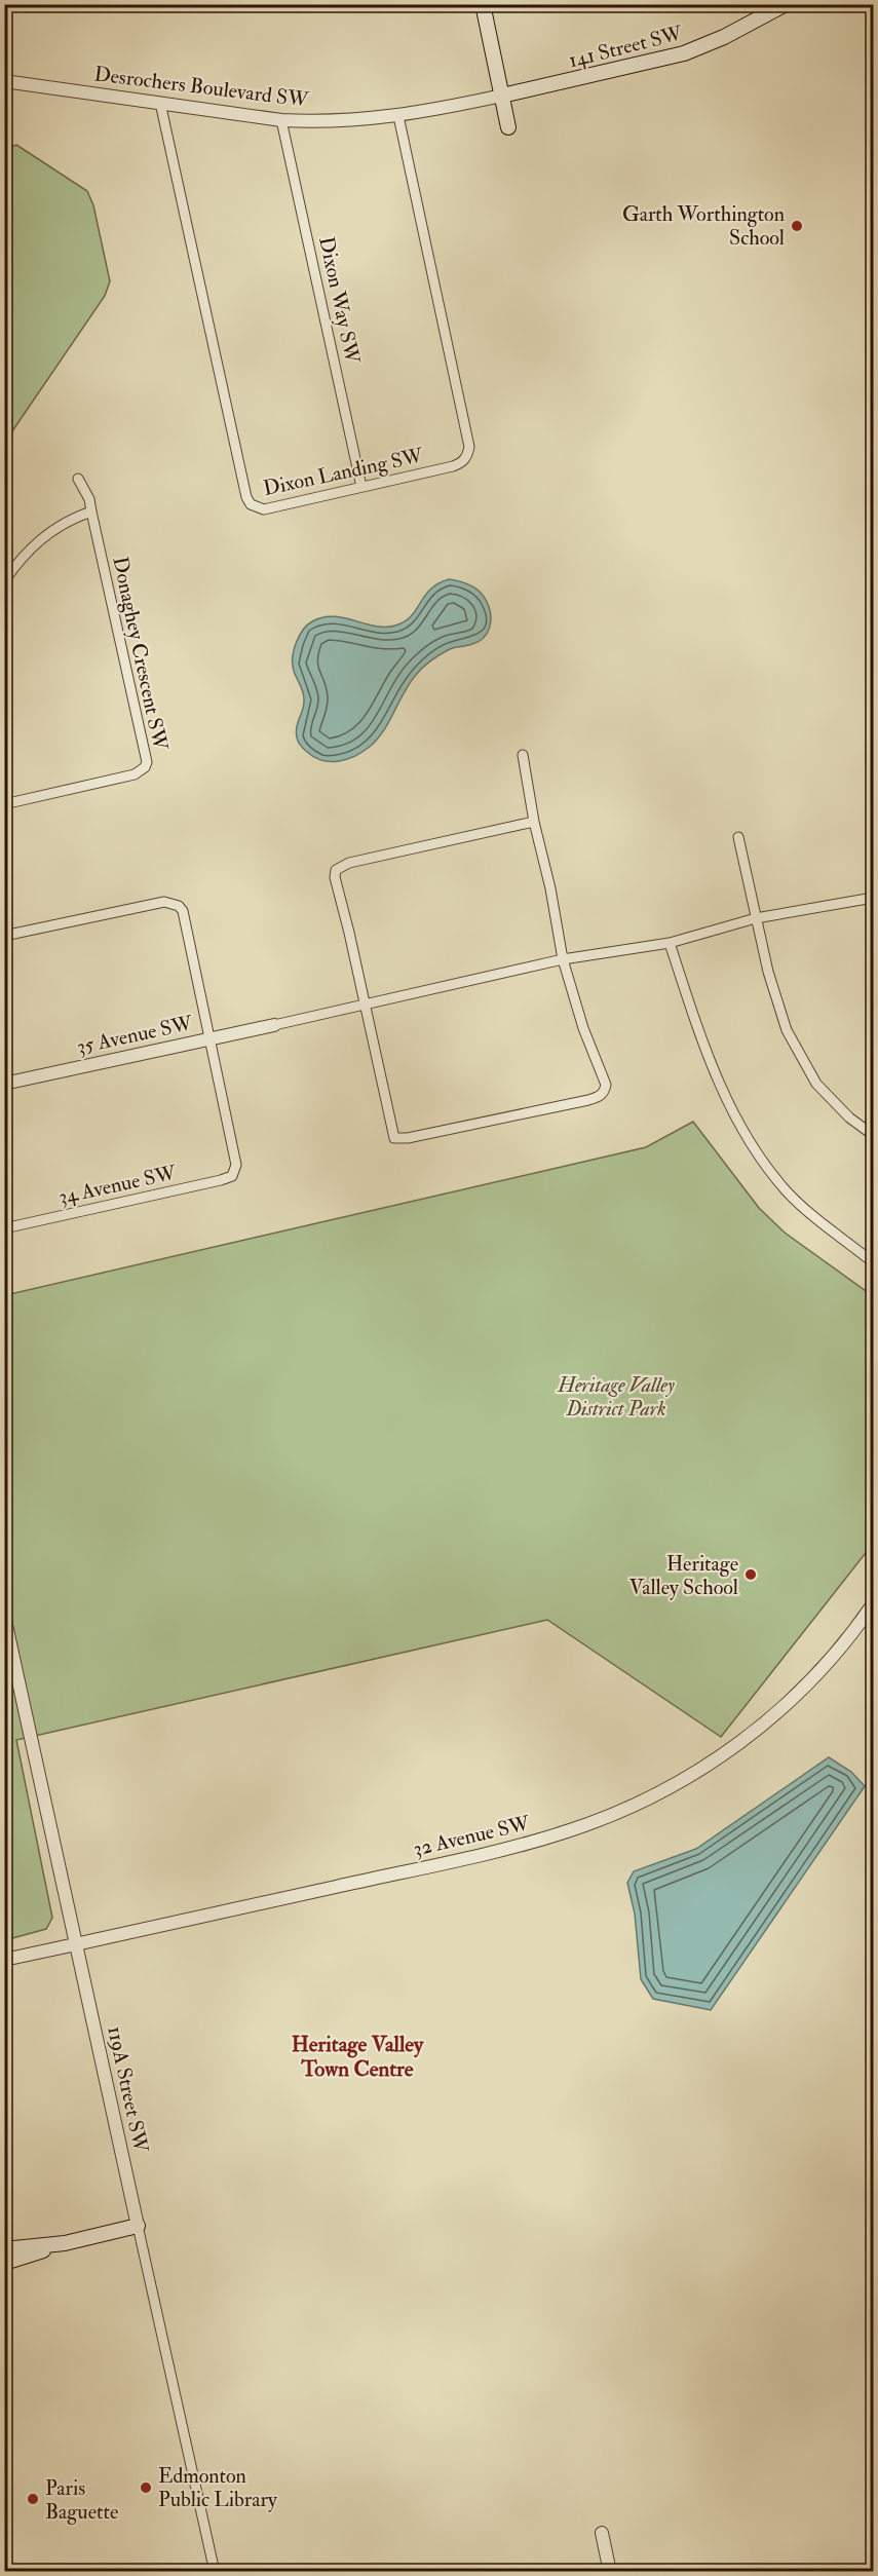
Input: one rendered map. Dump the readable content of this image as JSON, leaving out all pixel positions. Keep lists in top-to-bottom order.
{
  "streets": {
    "main road": ["141 Street SW"],
    "street": [
      "Desrochers Boulevard SW",
      "Dixon Way SW",
      "Dixon Landing SW",
      "Donaghey Crescent SW",
      "35 Avenue SW",
      "34 Avenue SW",
      "32 Avenue SW",
      "119A Street SW"
    ]
  },
  "crossings": [
    ["141 Street SW", "Desrochers Boulevard SW"],
    ["Desrochers Boulevard SW", "Dixon Way SW"],
    ["Desrochers Boulevard SW", "Dixon Landing SW"],
    ["Dixon Way SW", "Dixon Landing SW"],
    ["35 Avenue SW", "34 Avenue SW"],
    ["32 Avenue SW", "119A Street SW"]
  ],
  "districts": ["Heritage Valley Town Centre"],
  "parks": ["Heritage Valley District Park"],
  "places": [
    "Garth Worthington School",
    "Heritage Valley School",
    "Edmonton Public Library",
    "Paris Baguette"
  ]
}
